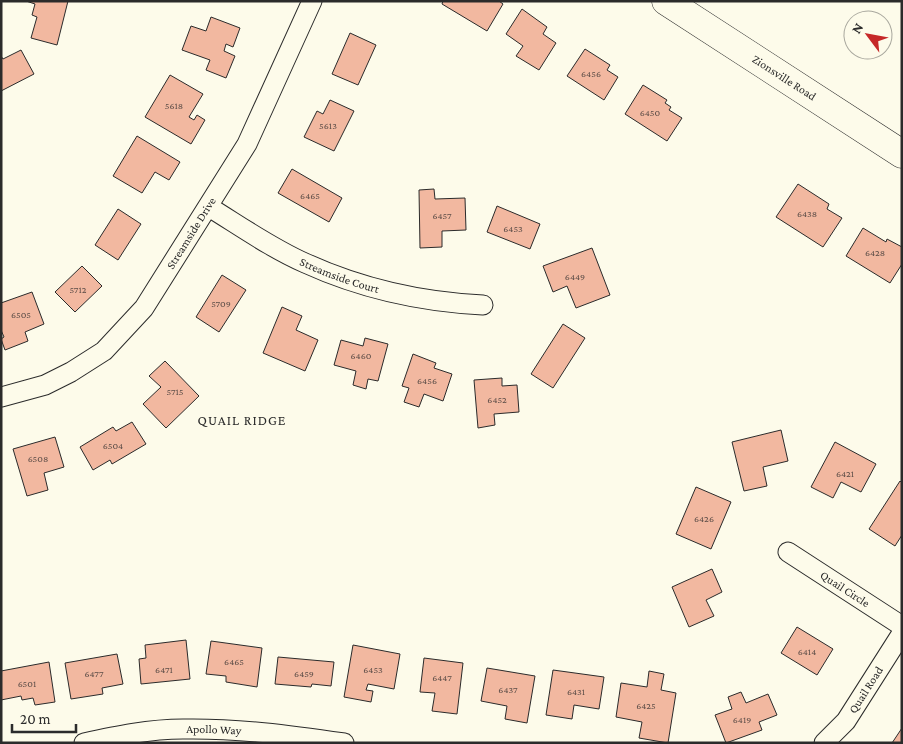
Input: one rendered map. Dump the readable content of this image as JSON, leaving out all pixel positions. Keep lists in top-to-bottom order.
{
  "streets": {
    "street": [
      "Zionsville Road",
      "Streamside Drive",
      "Streamside Court",
      "Quail Circle",
      "Quail Road",
      "Apollo Way"
    ]
  },
  "crossings": [
    ["Streamside Drive", "Streamside Court"]
  ],
  "districts": ["QUAIL RIDGE"],
  "house_numbers": [
    "6456",
    "5618",
    "6450",
    "5613",
    "6465",
    "6438",
    "6457",
    "6453",
    "6428",
    "6449",
    "5712",
    "5709",
    "6505",
    "6460",
    "6456",
    "5715",
    "6452",
    "6504",
    "6508",
    "6421",
    "6426",
    "6414",
    "6465",
    "6471",
    "6453",
    "6477",
    "6459",
    "6447",
    "6501",
    "6437",
    "6431",
    "6425",
    "6419"
  ],
  "scale_bar": "20 m",
  "north": "top left"
}
